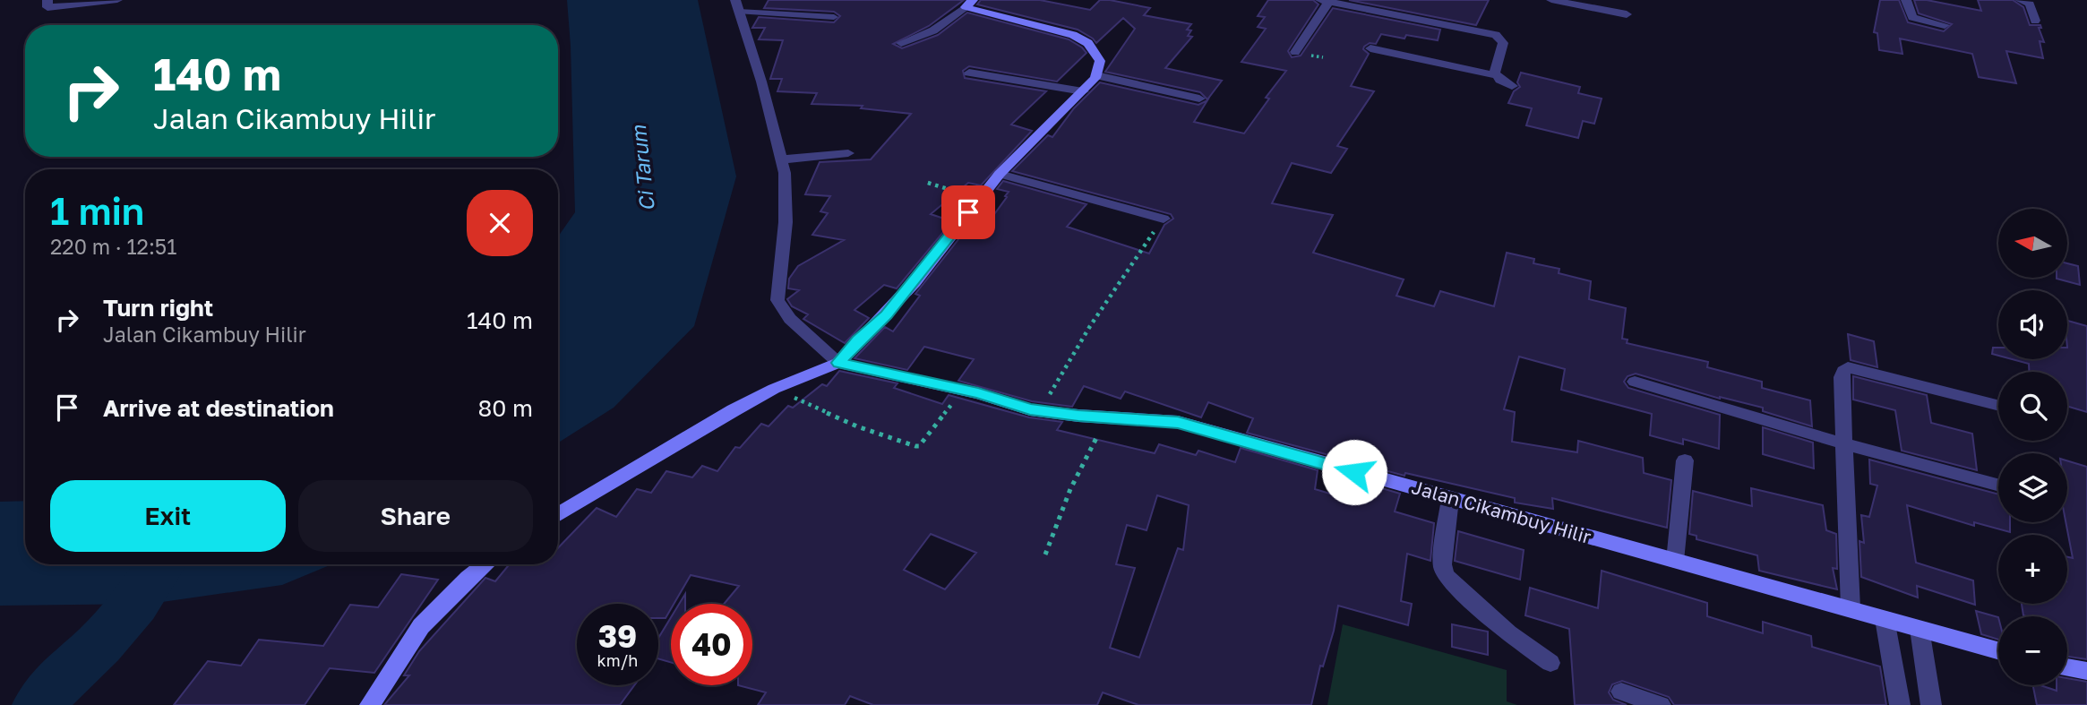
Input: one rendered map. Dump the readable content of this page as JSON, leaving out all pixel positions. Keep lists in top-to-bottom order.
{
  "streets": {
    "street": ["Jalan Cikambuy Hilir"]
  },
  "water": ["Ci Tarum"],
  "north": "left",
  "page": {
    "turn": ["140 m", "Jalan Cikambuy Hilir"],
    "heading": ["1 min", "220 m · 12:51"],
    "map_buttons": ["+", "−"],
    "list": [
      {
        "name": "Turn right",
        "note": "Jalan Cikambuy Hilir",
        "value": "140 m"
      },
      {
        "name": "Arrive at destination",
        "value": "80 m"
      }
    ],
    "buttons": ["Exit", "Share"],
    "speed": "39 km/h",
    "limit": "40"
  }
}
